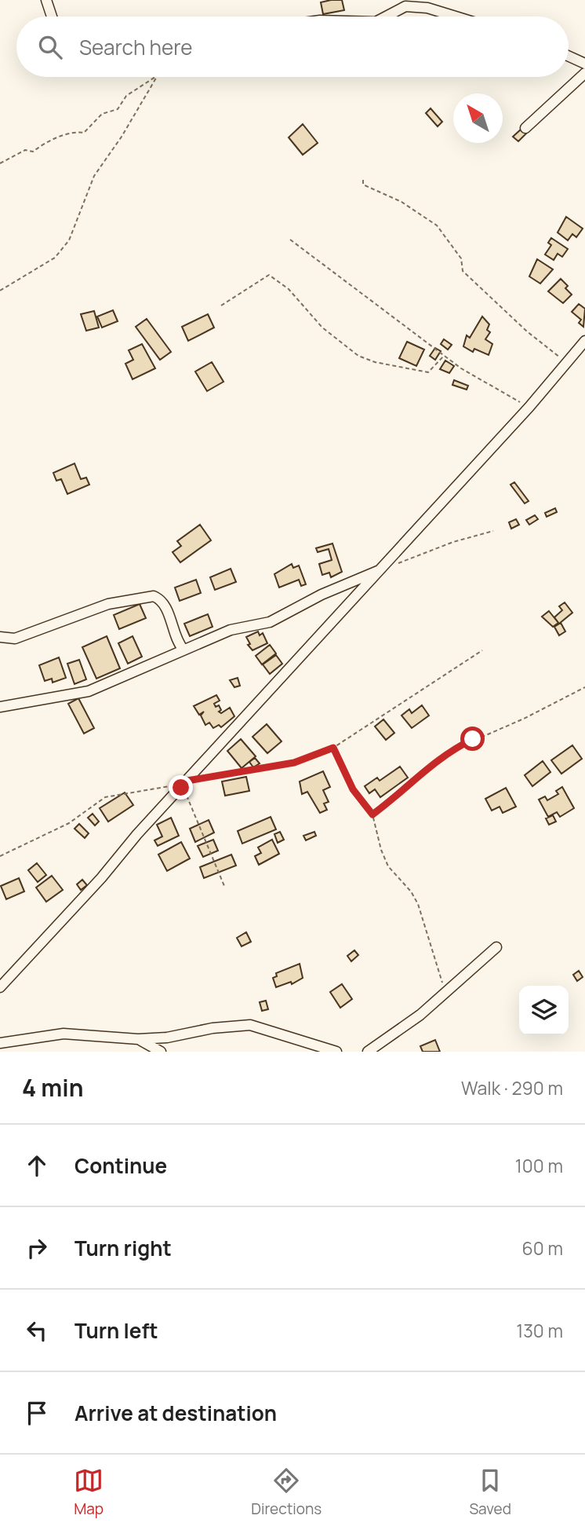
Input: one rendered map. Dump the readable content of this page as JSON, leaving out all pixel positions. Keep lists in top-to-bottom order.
{
  "north": "top left",
  "page": {
    "search": "Search here",
    "heading": ["4 min", "Walk · 290 m"],
    "list": [
      ["Continue", "100 m"],
      ["Turn right", "60 m"],
      ["Turn left", "130 m"],
      "Arrive at destination"
    ],
    "nav": ["Map", "Directions", "Saved"]
  }
}
